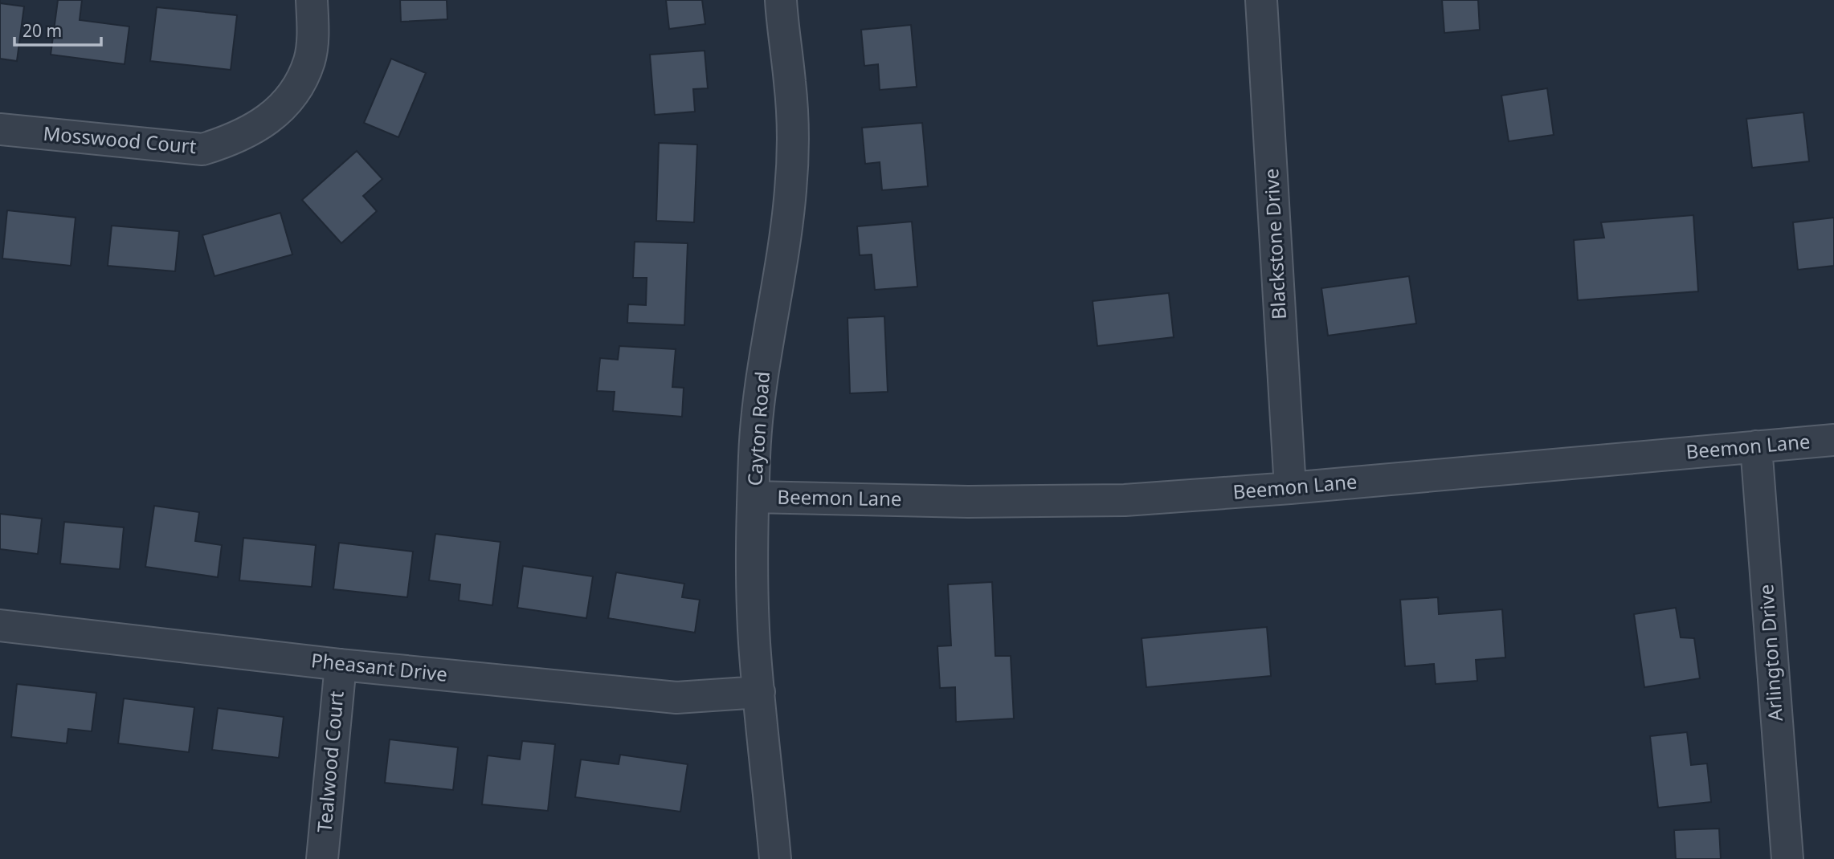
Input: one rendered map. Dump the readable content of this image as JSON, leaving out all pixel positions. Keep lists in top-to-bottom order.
{
  "streets": {
    "street": [
      "Mosswood Court",
      "Blackstone Drive",
      "Cayton Road",
      "Beemon Lane",
      "Arlington Drive",
      "Pheasant Drive",
      "Tealwood Court"
    ]
  },
  "crossings": [
    ["Blackstone Drive", "Beemon Lane"],
    ["Cayton Road", "Beemon Lane"],
    ["Cayton Road", "Pheasant Drive"],
    ["Beemon Lane", "Arlington Drive"],
    ["Pheasant Drive", "Tealwood Court"]
  ],
  "scale_bar": "20 m"
}
